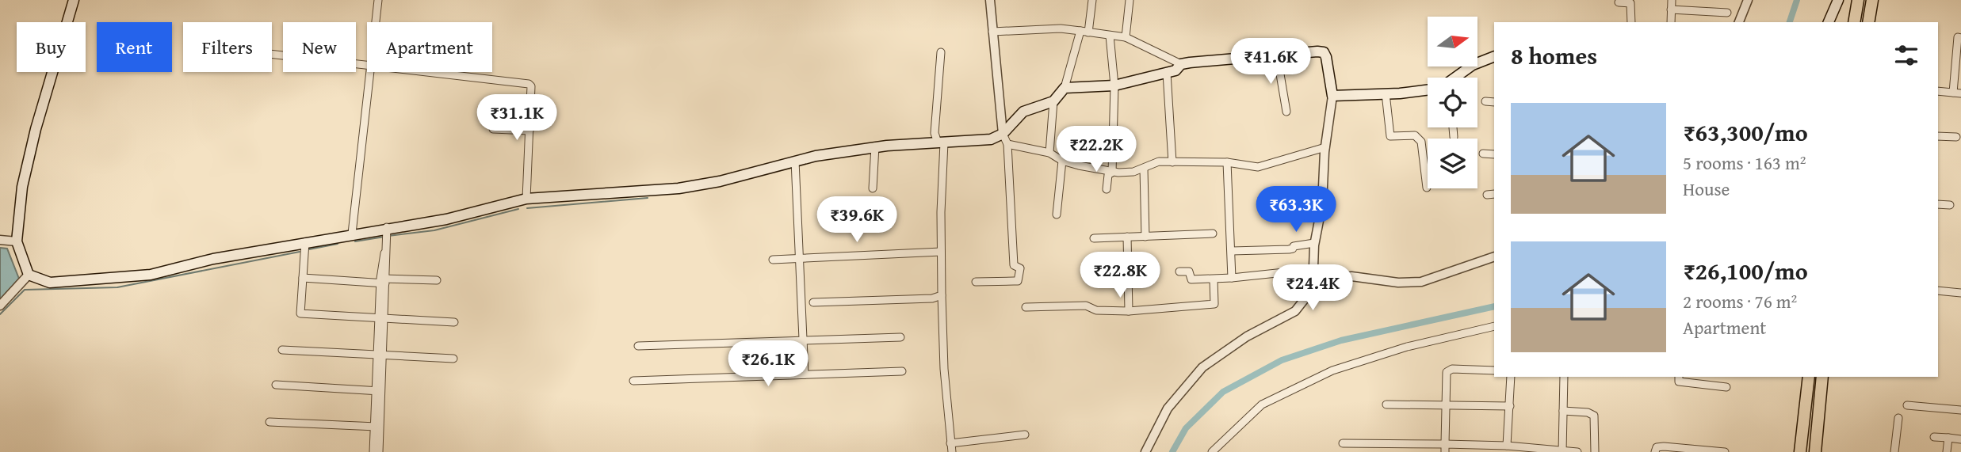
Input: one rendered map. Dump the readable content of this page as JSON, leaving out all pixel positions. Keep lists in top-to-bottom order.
{
  "north": "right",
  "page": {
    "chip": [
      "Buy",
      "Rent",
      "Filters",
      "New",
      "Apartment"
    ],
    "heading": "8 homes",
    "price": [
      "₹41.6K",
      "₹31.1K",
      "₹22.2K",
      "₹63.3K",
      "₹39.6K",
      "₹22.8K",
      "₹24.4K",
      "₹26.1K"
    ],
    "list": [
      {
        "name": "₹63,300/mo",
        "note": "5 rooms · 163 m² · House"
      },
      {
        "name": "₹26,100/mo",
        "note": "2 rooms · 76 m² · Apartment"
      }
    ]
  }
}
